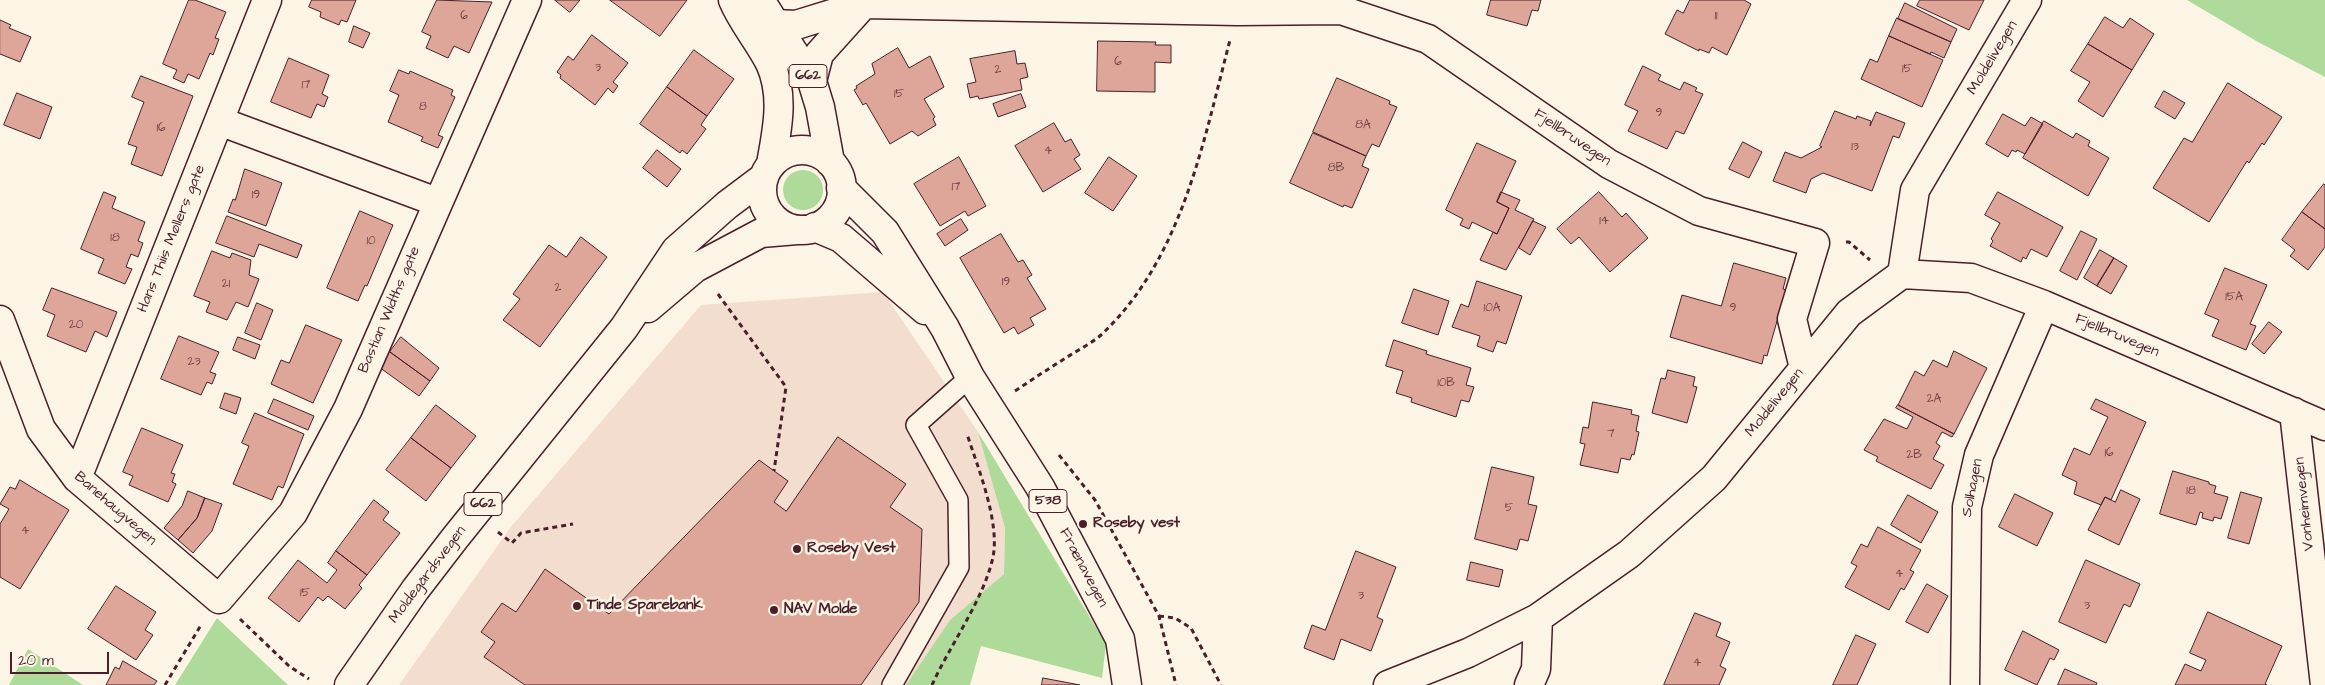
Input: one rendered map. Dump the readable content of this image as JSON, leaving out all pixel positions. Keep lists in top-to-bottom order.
{
  "streets": {
    "street": [
      "Moldelivegen",
      "662",
      "Fjellbruvegen",
      "Hans Thiis Møllers gate",
      "Bastian Widths gate",
      "Solhagen",
      "538",
      "Vonheimvegen",
      "Banehaugvegen",
      "Frænavegen",
      "Moldegårdsvegen"
    ]
  },
  "crossings": [
    ["Moldelivegen", "Fjellbruvegen"],
    ["662", "Fjellbruvegen"],
    ["662", "Frænavegen"],
    ["662", "Moldegårdsvegen"],
    ["Fjellbruvegen", "Solhagen"],
    ["Fjellbruvegen", "Vonheimvegen"],
    ["Hans Thiis Møllers gate", "Banehaugvegen"],
    ["Bastian Widths gate", "Banehaugvegen"],
    ["Frænavegen", "Moldegårdsvegen"]
  ],
  "places": [
    "Roseby vest",
    "Roseby Vest",
    "Tinde Sparebank",
    "NAV Molde"
  ],
  "house_numbers": [
    "6",
    "11",
    "6",
    "3",
    "15",
    "2",
    "17",
    "15",
    "8",
    "9",
    "8A",
    "16",
    "13",
    "4",
    "8B",
    "17",
    "19",
    "14",
    "18",
    "10",
    "19",
    "21",
    "2",
    "15A",
    "10A",
    "9",
    "20",
    "23",
    "10B",
    "2A",
    "7",
    "16",
    "2B",
    "18",
    "5",
    "4",
    "4",
    "15",
    "3",
    "3",
    "4"
  ],
  "scale_bar": "20 m"
}
